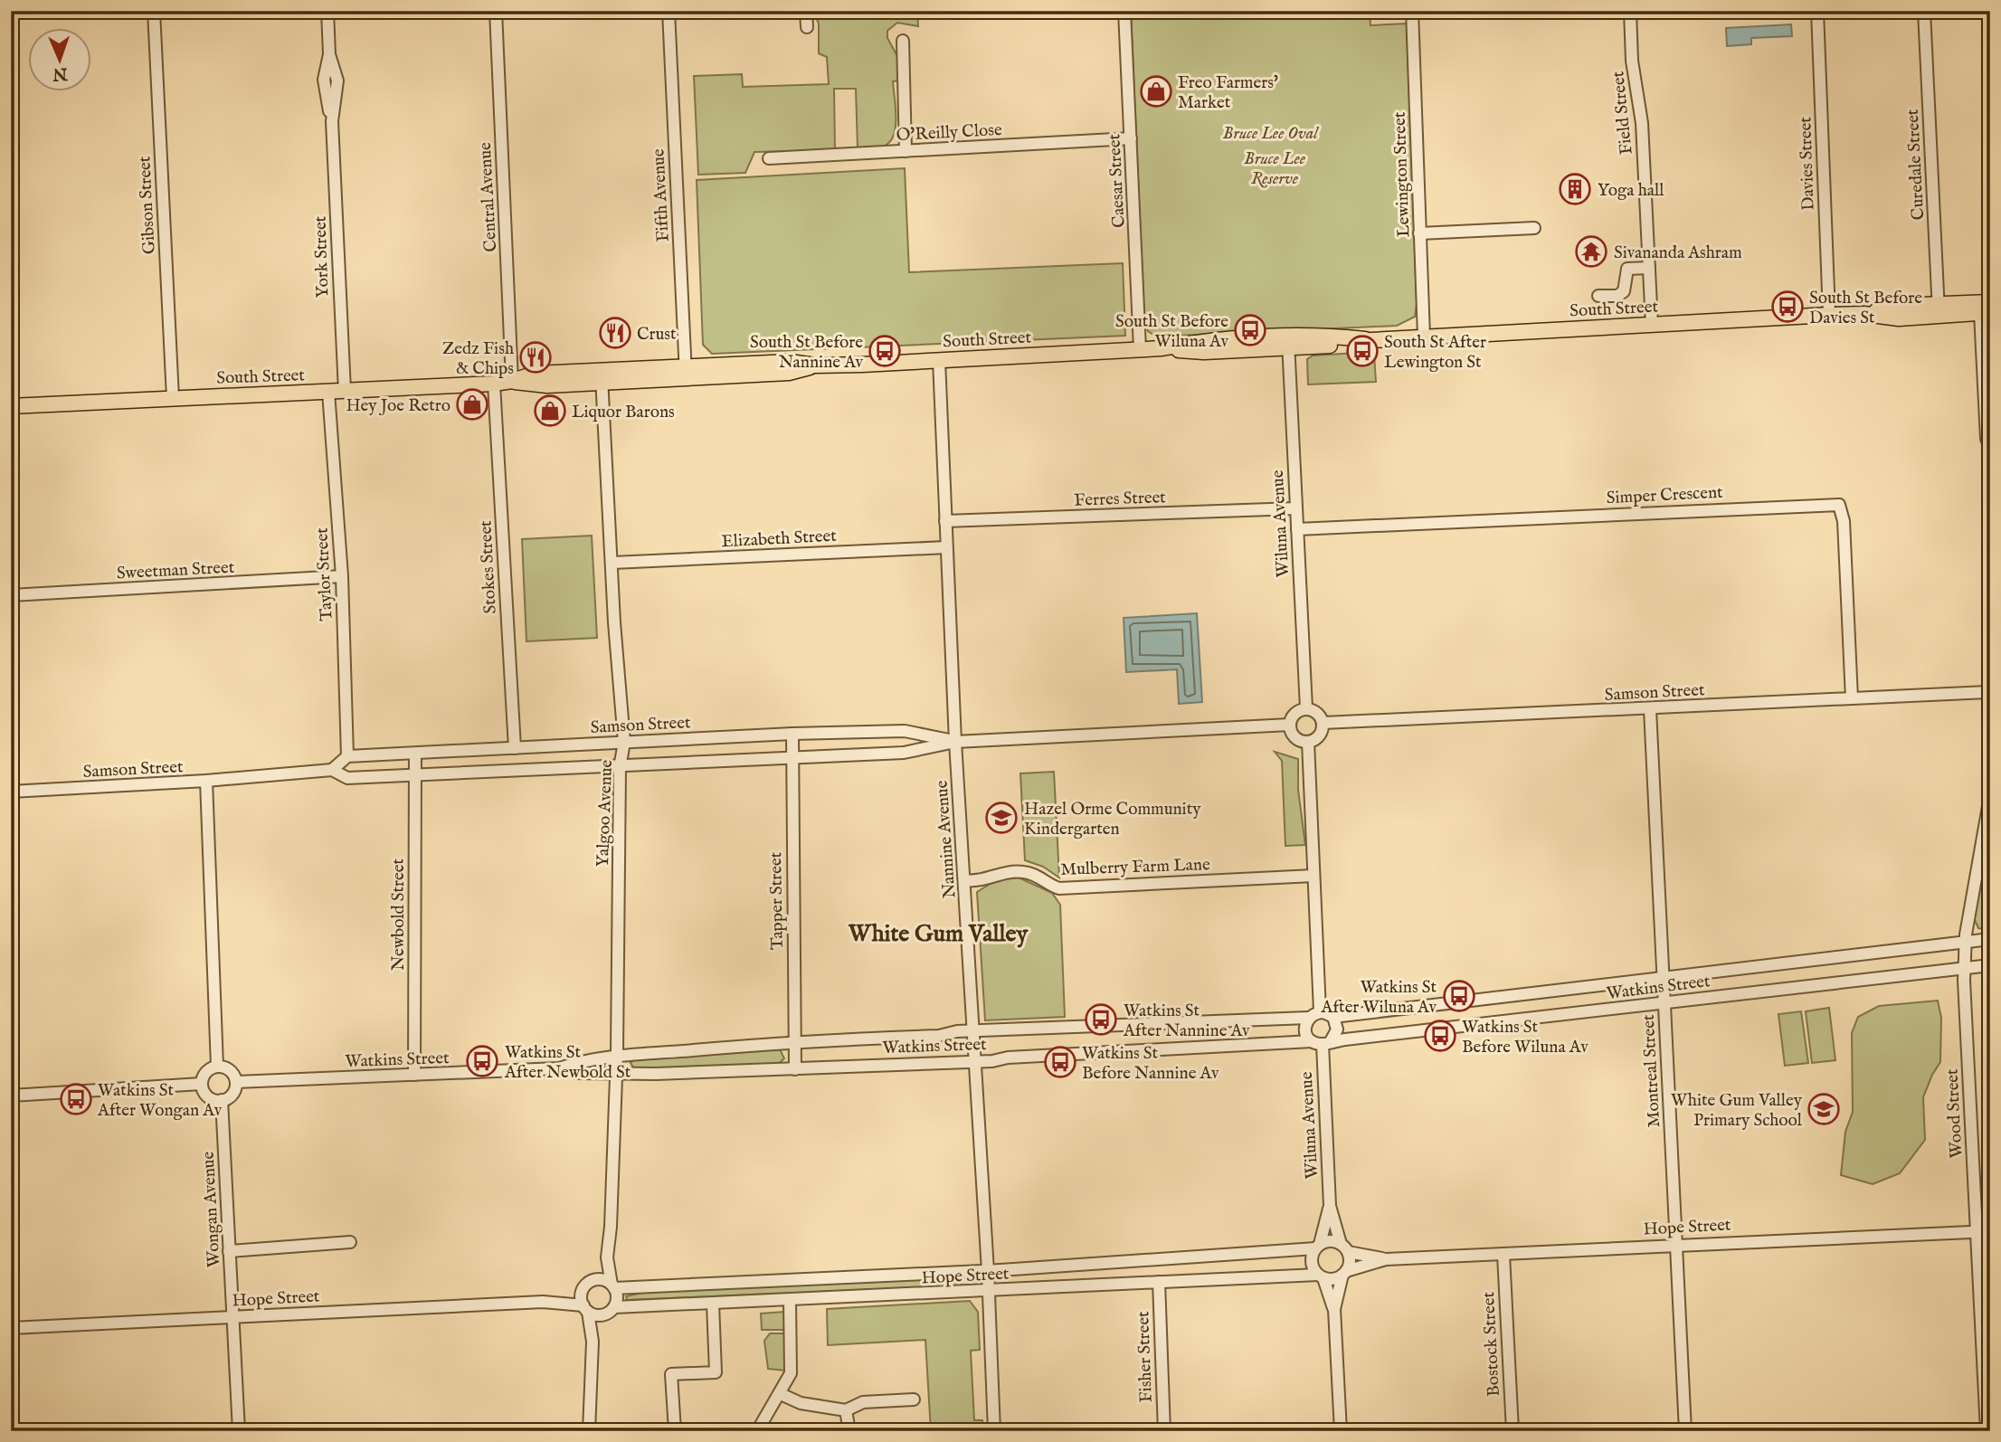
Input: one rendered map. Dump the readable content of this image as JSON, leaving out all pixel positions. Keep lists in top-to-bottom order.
{
  "streets": {
    "main road": ["South Street"],
    "street": [
      "Field Street",
      "O'Reilly Close",
      "Davies Street",
      "Curedale Street",
      "Lewington Street",
      "Caesar Street",
      "Fifth Avenue",
      "Central Avenue",
      "Gibson Street",
      "York Street",
      "Simper Crescent",
      "Ferres Street",
      "Wiluna Avenue",
      "Elizabeth Street",
      "Stokes Street",
      "Sweetman Street",
      "Taylor Street",
      "Samson Street",
      "Yalgoo Avenue",
      "Nannine Avenue",
      "Mulberry Farm Lane",
      "Tapper Street",
      "Newbold Street",
      "Watkins Street",
      "Montreal Street",
      "Wood Street",
      "Wongan Avenue",
      "Hope Street",
      "Bostock Street",
      "Fisher Street"
    ]
  },
  "crossings": [
    ["Field Street", "South Street"],
    ["O'Reilly Close", "Caesar Street"],
    ["Davies Street", "South Street"],
    ["Curedale Street", "South Street"],
    ["Lewington Street", "South Street"],
    ["Caesar Street", "South Street"],
    ["Fifth Avenue", "South Street"],
    ["Central Avenue", "South Street"],
    ["Gibson Street", "South Street"],
    ["York Street", "South Street"],
    ["South Street", "Wiluna Avenue"],
    ["South Street", "Stokes Street"],
    ["South Street", "Taylor Street"],
    ["South Street", "Yalgoo Avenue"],
    ["South Street", "Nannine Avenue"],
    ["Simper Crescent", "Wiluna Avenue"],
    ["Simper Crescent", "Samson Street"],
    ["Ferres Street", "Wiluna Avenue"],
    ["Ferres Street", "Nannine Avenue"],
    ["Wiluna Avenue", "Samson Street"],
    ["Wiluna Avenue", "Watkins Street"],
    ["Wiluna Avenue", "Hope Street"],
    ["Elizabeth Street", "Yalgoo Avenue"],
    ["Elizabeth Street", "Nannine Avenue"],
    ["Stokes Street", "Samson Street"],
    ["Sweetman Street", "Taylor Street"],
    ["Taylor Street", "Samson Street"],
    ["Samson Street", "Yalgoo Avenue"],
    ["Samson Street", "Nannine Avenue"],
    ["Samson Street", "Tapper Street"],
    ["Samson Street", "Newbold Street"],
    ["Samson Street", "Montreal Street"],
    ["Yalgoo Avenue", "Watkins Street"],
    ["Yalgoo Avenue", "Hope Street"],
    ["Nannine Avenue", "Mulberry Farm Lane"],
    ["Nannine Avenue", "Watkins Street"],
    ["Nannine Avenue", "Hope Street"],
    ["Tapper Street", "Watkins Street"],
    ["Newbold Street", "Watkins Street"],
    ["Watkins Street", "Montreal Street"],
    ["Watkins Street", "Wood Street"],
    ["Watkins Street", "Wongan Avenue"],
    ["Montreal Street", "Hope Street"],
    ["Wood Street", "Hope Street"],
    ["Wongan Avenue", "Hope Street"],
    ["Hope Street", "Bostock Street"],
    ["Hope Street", "Fisher Street"]
  ],
  "districts": ["White Gum Valley"],
  "parks": ["Bruce Lee Oval", "Bruce Lee Reserve"],
  "places": {
    "shop": ["Freo Farmers' Market", "Hey Joe Retro", "Liquor Barons"],
    "building": ["Yoga hall"],
    "temple": ["Sivananda Ashram"],
    "bus stop": [
      "South St Before Davies St",
      "South St Before Wiluna Av",
      "South St Before Nannine Av",
      "South St After Lewington St",
      "Watkins St After Wiluna Av",
      "Watkins St After Nannine Av",
      "Watkins St Before Wiluna Av",
      "Watkins St After Newbold St",
      "Watkins St Before Nannine Av",
      "Watkins St After Wongan Av"
    ],
    "restaurant": ["Crust", "Zedz Fish & Chips"],
    "school or university": ["Hazel Orme Community Kindergarten", "White Gum Valley Primary School"]
  },
  "north": "bottom"
}
